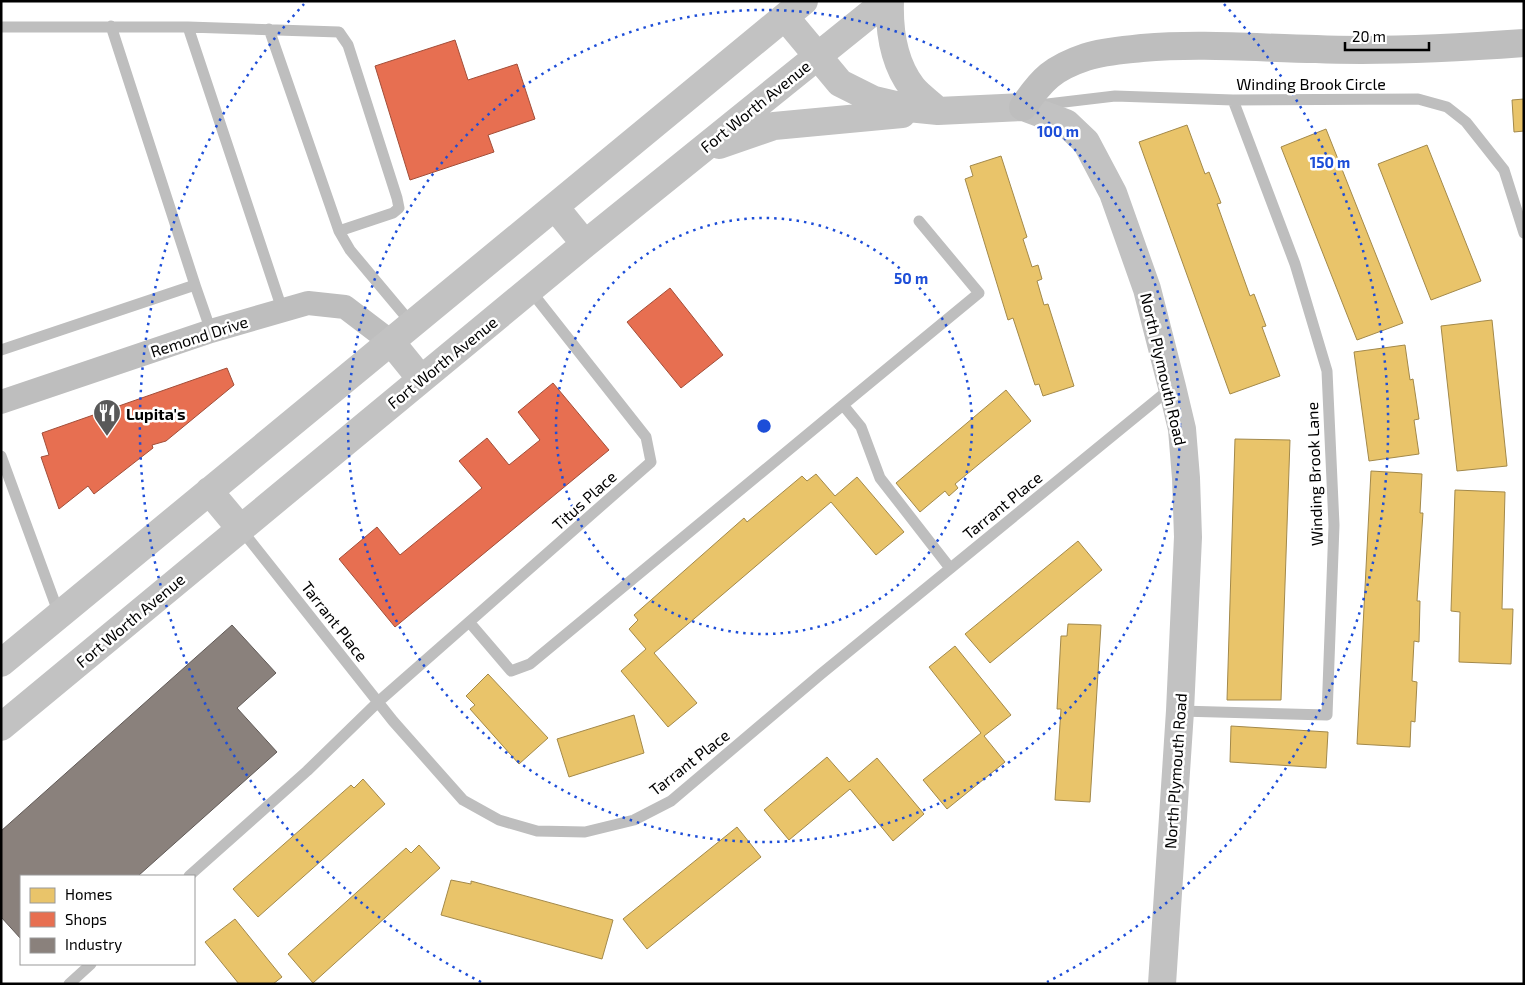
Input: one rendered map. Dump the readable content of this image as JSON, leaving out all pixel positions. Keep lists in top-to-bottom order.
{
  "streets": {
    "main road": ["Fort Worth Avenue", "North Plymouth Road"],
    "street": ["Remond Drive"],
    "lane": [
      "Winding Brook Circle",
      "Winding Brook Lane",
      "Titus Place",
      "Tarrant Place"
    ]
  },
  "crossings": [
    ["Winding Brook Circle", "North Plymouth Road"],
    ["Winding Brook Circle", "Winding Brook Lane"],
    ["Fort Worth Avenue", "North Plymouth Road"],
    ["Fort Worth Avenue", "Titus Place"],
    ["Fort Worth Avenue", "Tarrant Place"],
    ["North Plymouth Road", "Winding Brook Lane"],
    ["North Plymouth Road", "Tarrant Place"],
    ["Titus Place", "Tarrant Place"]
  ],
  "places": {
    "restaurant": ["Lupita's"]
  },
  "legend": ["Homes", "Shops", "Industry"],
  "scale_bar": "20 m",
  "rings": ["100 m", "150 m", "50 m"]
}
